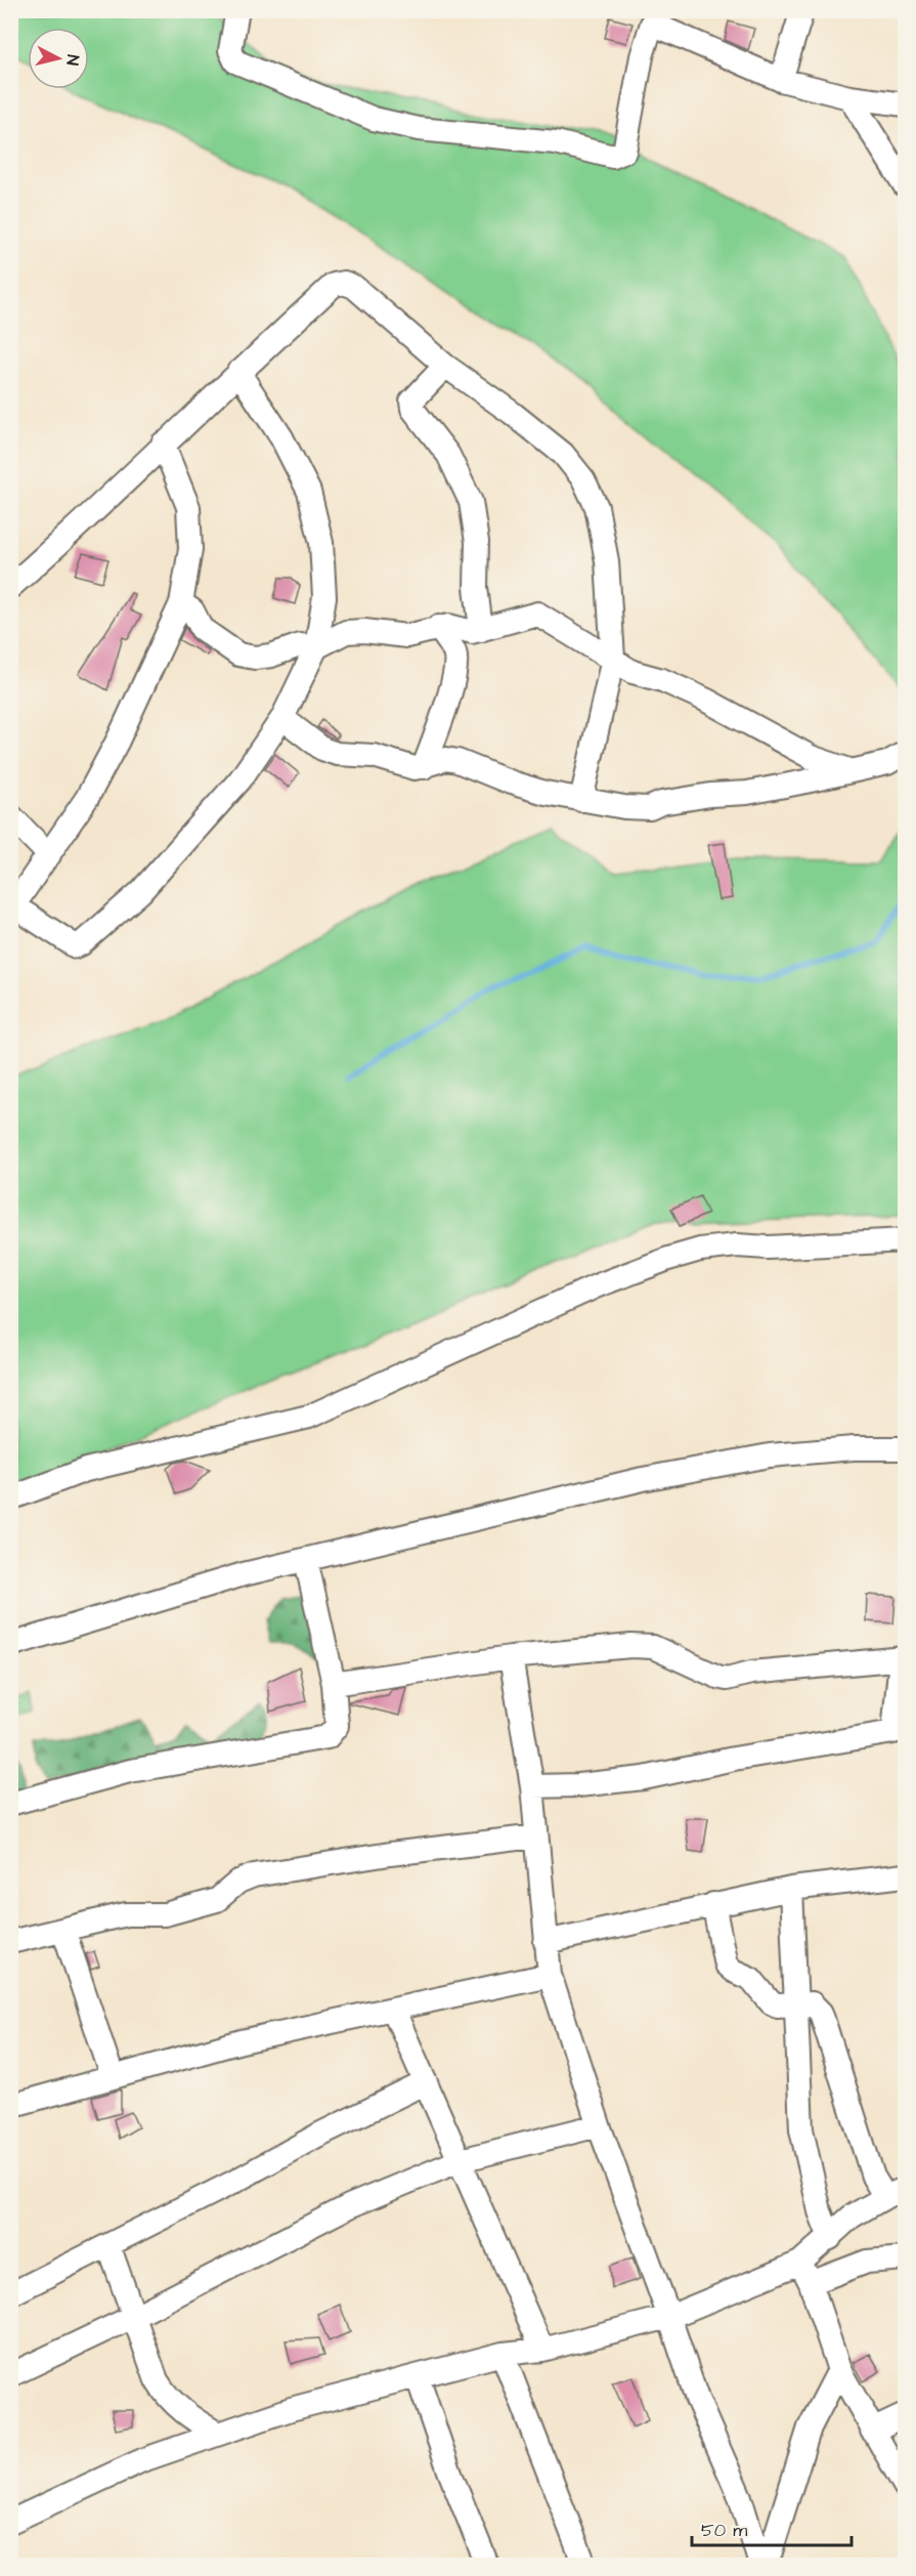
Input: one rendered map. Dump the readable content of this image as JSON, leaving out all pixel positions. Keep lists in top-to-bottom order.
{
  "scale_bar": "50 m",
  "north": "right"
}
